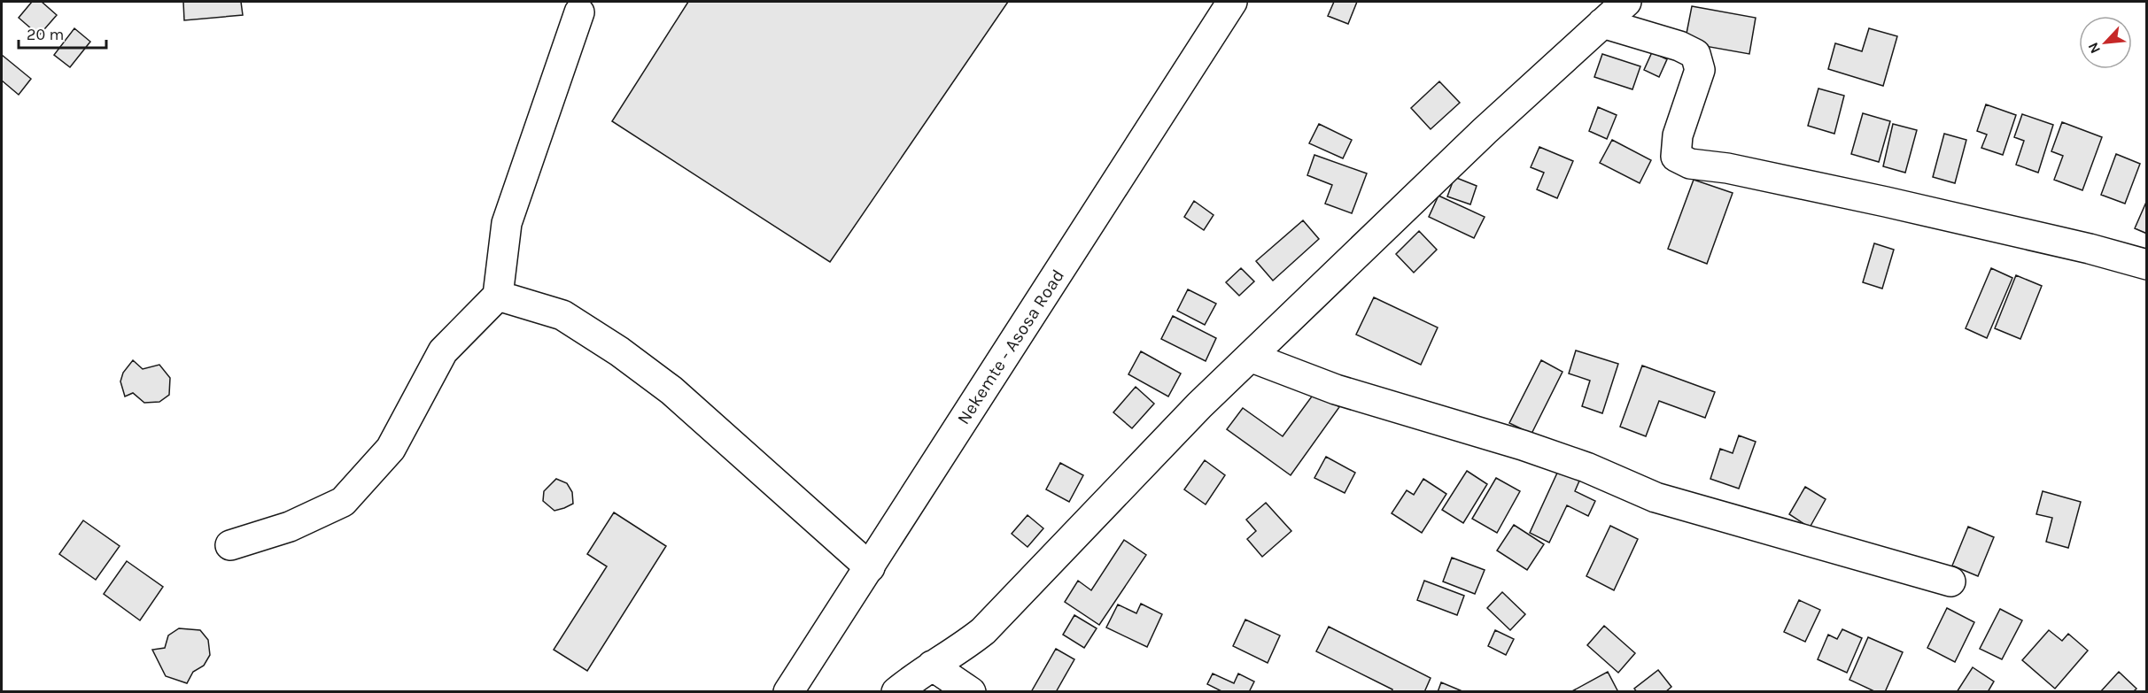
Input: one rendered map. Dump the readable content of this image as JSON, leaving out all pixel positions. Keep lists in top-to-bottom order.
{
  "streets": {
    "main road": ["Nekemte - Asosa Road"]
  },
  "scale_bar": "20 m",
  "north": "bottom left"
}
